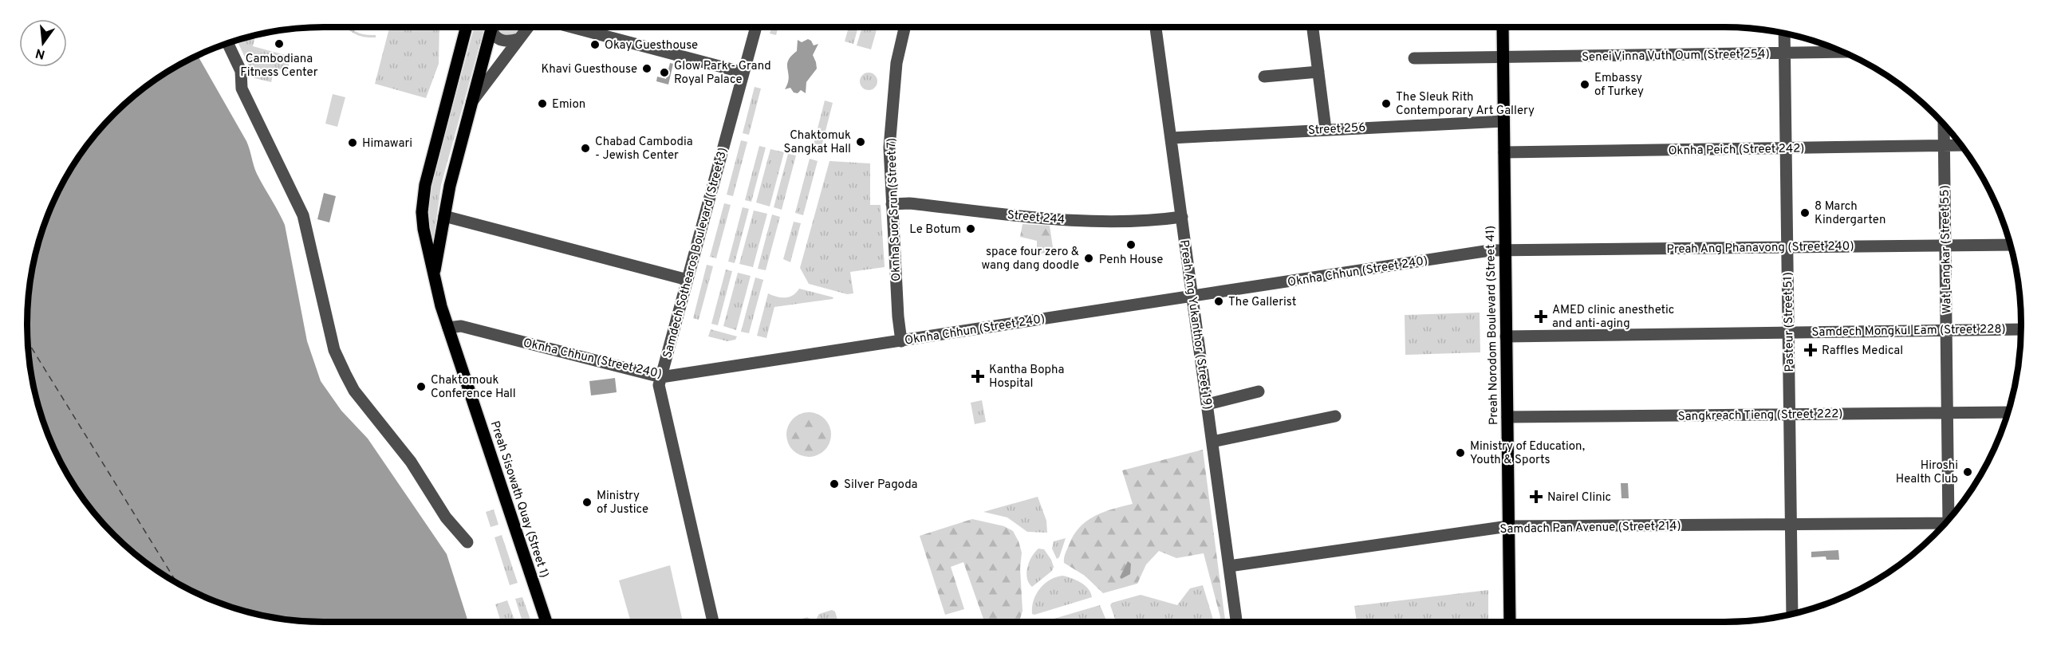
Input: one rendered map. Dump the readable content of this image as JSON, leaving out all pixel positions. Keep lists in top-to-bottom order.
{
  "streets": {
    "main road": ["Preah Norodom Boulevard (Street 41)", "Preah Sisowath Quay (Street 1)"],
    "street": [
      "Senei Vinna Vuth Oum (Street 254)",
      "Street 256",
      "Oknha Peich (Street 242)",
      "Oknha Suor Srun (Street 7)",
      "Street 244",
      "Preah Ang Phanavong (Street 240)",
      "Wat Langkar (Street 55)",
      "Samdech Sothearos Boulevard (Street 3)",
      "Oknha Chhun (Street 240)",
      "Pasteur (Street 51)",
      "Preah Ang Yukanthor (Street 19)",
      "Samdech Mongkul Eam (Street 228)",
      "Sangkreach Tieng (Street 222)",
      "Samdach Pan Avenue (Street 214)"
    ]
  },
  "crossings": [
    ["Senei Vinna Vuth Oum (Street 254)", "Pasteur (Street 51)"],
    ["Senei Vinna Vuth Oum (Street 254)", "Preah Norodom Boulevard (Street 41)"],
    ["Street 256", "Preah Ang Yukanthor (Street 19)"],
    ["Street 256", "Preah Norodom Boulevard (Street 41)"],
    ["Oknha Peich (Street 242)", "Wat Langkar (Street 55)"],
    ["Oknha Peich (Street 242)", "Pasteur (Street 51)"],
    ["Oknha Peich (Street 242)", "Preah Norodom Boulevard (Street 41)"],
    ["Oknha Suor Srun (Street 7)", "Street 244"],
    ["Oknha Suor Srun (Street 7)", "Oknha Chhun (Street 240)"],
    ["Street 244", "Preah Ang Yukanthor (Street 19)"],
    ["Preah Ang Phanavong (Street 240)", "Wat Langkar (Street 55)"],
    ["Preah Ang Phanavong (Street 240)", "Oknha Chhun (Street 240)"],
    ["Preah Ang Phanavong (Street 240)", "Pasteur (Street 51)"],
    ["Preah Ang Phanavong (Street 240)", "Preah Norodom Boulevard (Street 41)"],
    ["Wat Langkar (Street 55)", "Samdech Mongkul Eam (Street 228)"],
    ["Wat Langkar (Street 55)", "Sangkreach Tieng (Street 222)"],
    ["Samdech Sothearos Boulevard (Street 3)", "Oknha Chhun (Street 240)"],
    ["Oknha Chhun (Street 240)", "Preah Ang Yukanthor (Street 19)"],
    ["Oknha Chhun (Street 240)", "Preah Norodom Boulevard (Street 41)"],
    ["Oknha Chhun (Street 240)", "Preah Sisowath Quay (Street 1)"],
    ["Pasteur (Street 51)", "Samdech Mongkul Eam (Street 228)"],
    ["Pasteur (Street 51)", "Sangkreach Tieng (Street 222)"],
    ["Pasteur (Street 51)", "Samdach Pan Avenue (Street 214)"],
    ["Preah Ang Yukanthor (Street 19)", "Samdach Pan Avenue (Street 214)"],
    ["Preah Norodom Boulevard (Street 41)", "Samdech Mongkul Eam (Street 228)"],
    ["Preah Norodom Boulevard (Street 41)", "Sangkreach Tieng (Street 222)"],
    ["Preah Norodom Boulevard (Street 41)", "Samdach Pan Avenue (Street 214)"]
  ],
  "places": {
    "other": [
      "Cambodiana Fitness Center",
      "Okay Guesthouse",
      "Khavi Guesthouse",
      "Glow Park - Grand Royal Palace",
      "Embassy of Turkey",
      "Emion",
      "The Sleuk Rith Contemporary Art Gallery",
      "Chaktomuk Sangkat Hall",
      "Himawari",
      "Chabad Cambodia - Jewish Center",
      "8 March Kindergarten",
      "Le Botum",
      "Penh House",
      "space four zero & wang dang doodle",
      "The Gallerist",
      "Chaktomouk Conference Hall",
      "Ministry of Education, Youth & Sports",
      "Hiroshi Health Club",
      "Silver Pagoda",
      "Ministry of Justice"
    ],
    "health": [
      "AMED clinic anesthetic and anti-aging",
      "Raffles Medical",
      "Kantha Bopha Hospital",
      "Nairel Clinic"
    ]
  },
  "north": "bottom"
}
